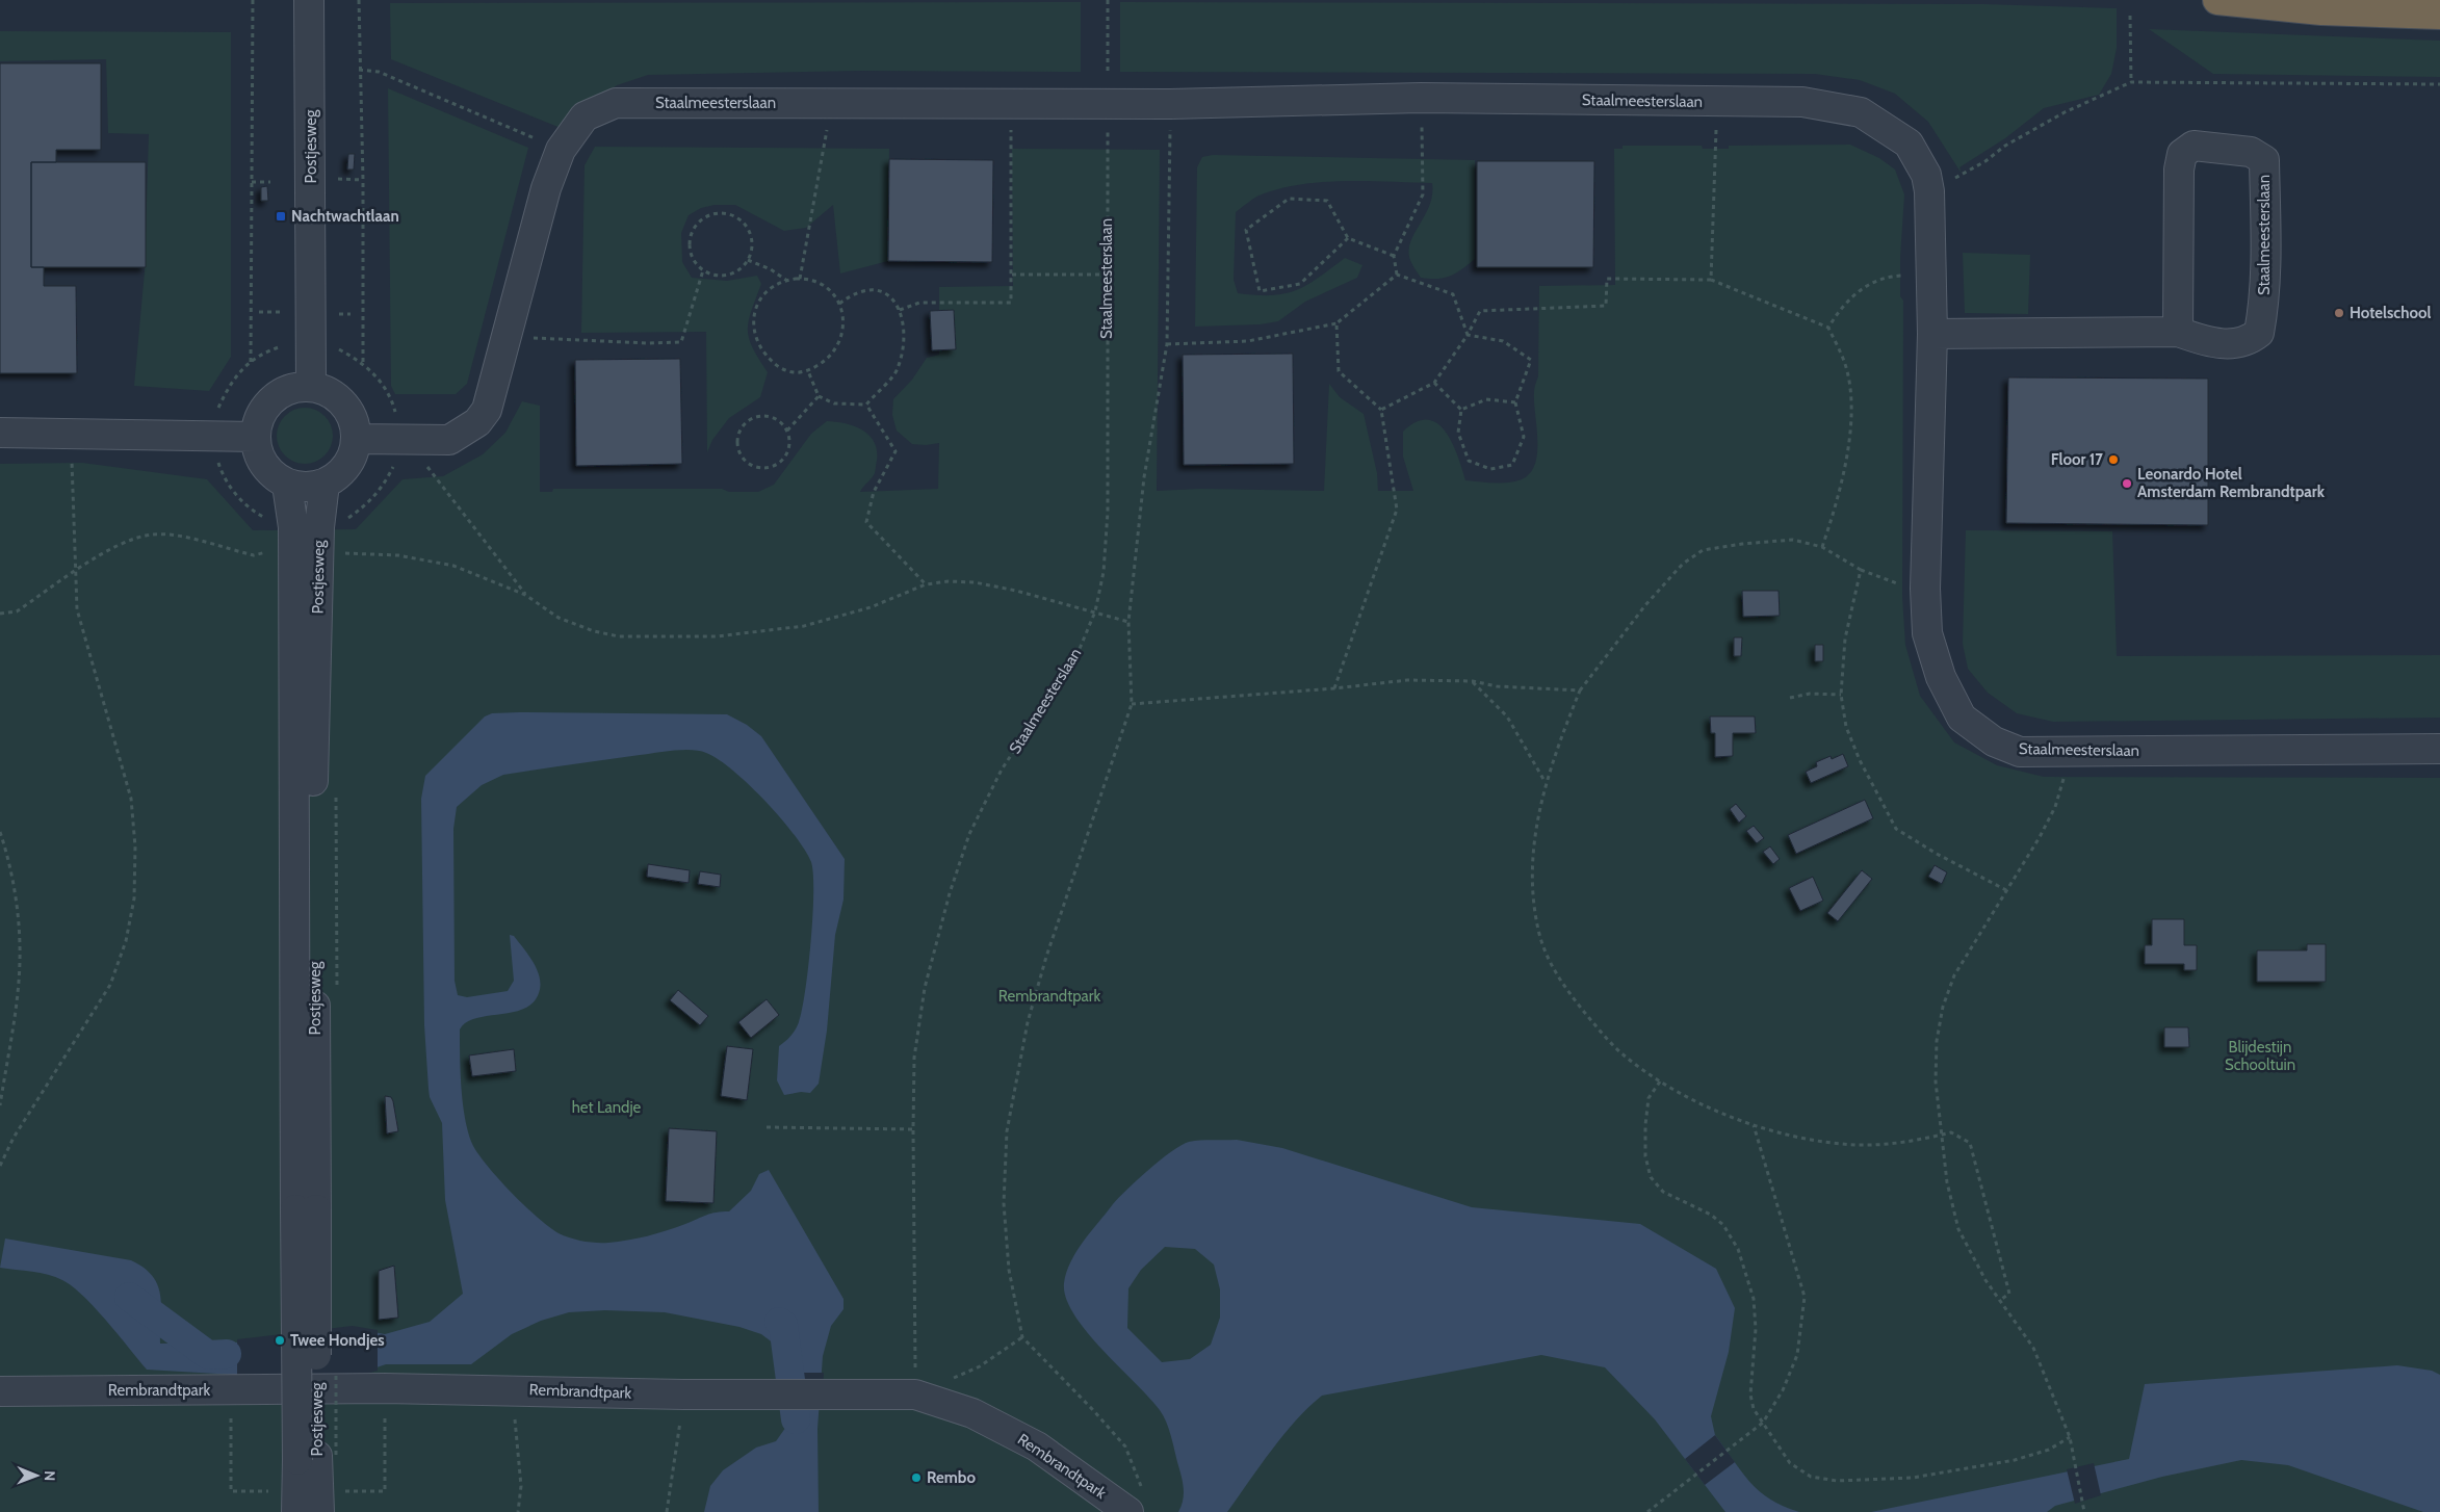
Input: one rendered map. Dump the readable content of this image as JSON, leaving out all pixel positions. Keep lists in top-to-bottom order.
{
  "streets": {
    "street": ["Staalmeesterslaan", "Postjesweg", "Rembrandtpark"]
  },
  "crossings": [
    ["Staalmeesterslaan", "Postjesweg"],
    ["Staalmeesterslaan", "Rembrandtpark"]
  ],
  "parks": ["Rembrandtpark", "Blijdestijn Schooltuin", "het Landje"],
  "places": {
    "transit": ["Nachtwachtlaan"],
    "other": [
      "Hotelschool",
      "Floor 17",
      "Leonardo Hotel Amsterdam Rembrandtpark",
      "Twee Hondjes",
      "Rembo"
    ]
  },
  "north": "right"
}
